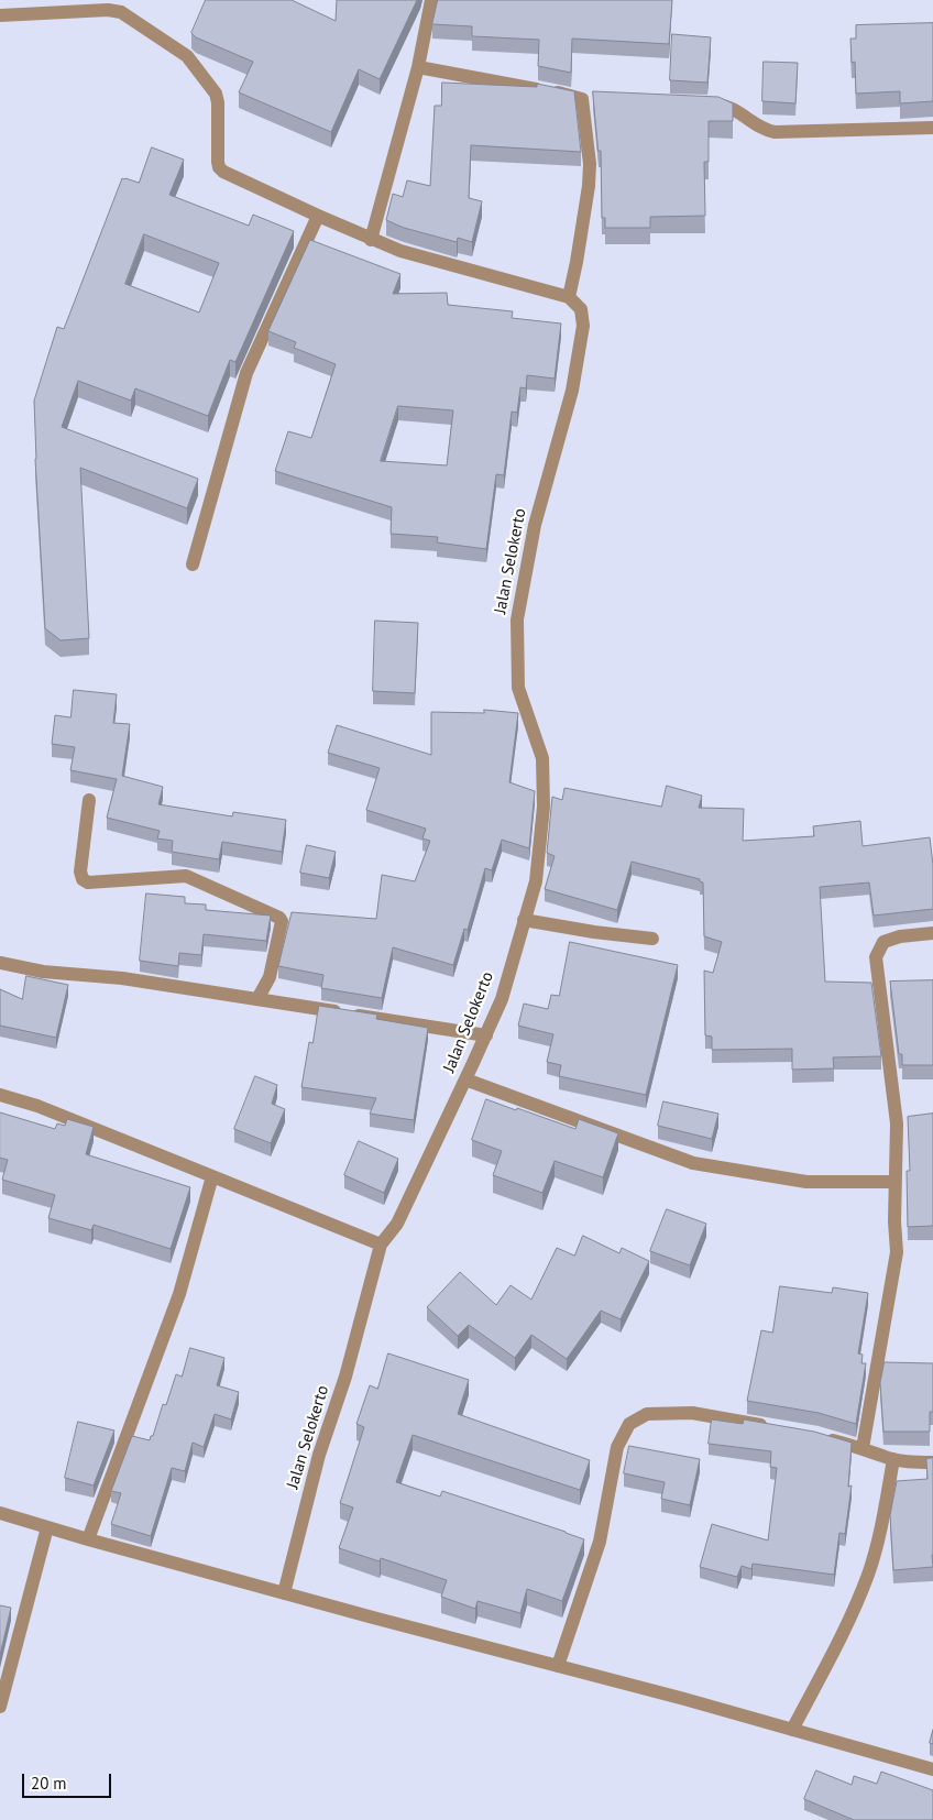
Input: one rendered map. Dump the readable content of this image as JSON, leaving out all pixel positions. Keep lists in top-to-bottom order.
{
  "streets": {
    "street": ["Jalan Selokerto"]
  },
  "scale_bar": "20 m"
}
